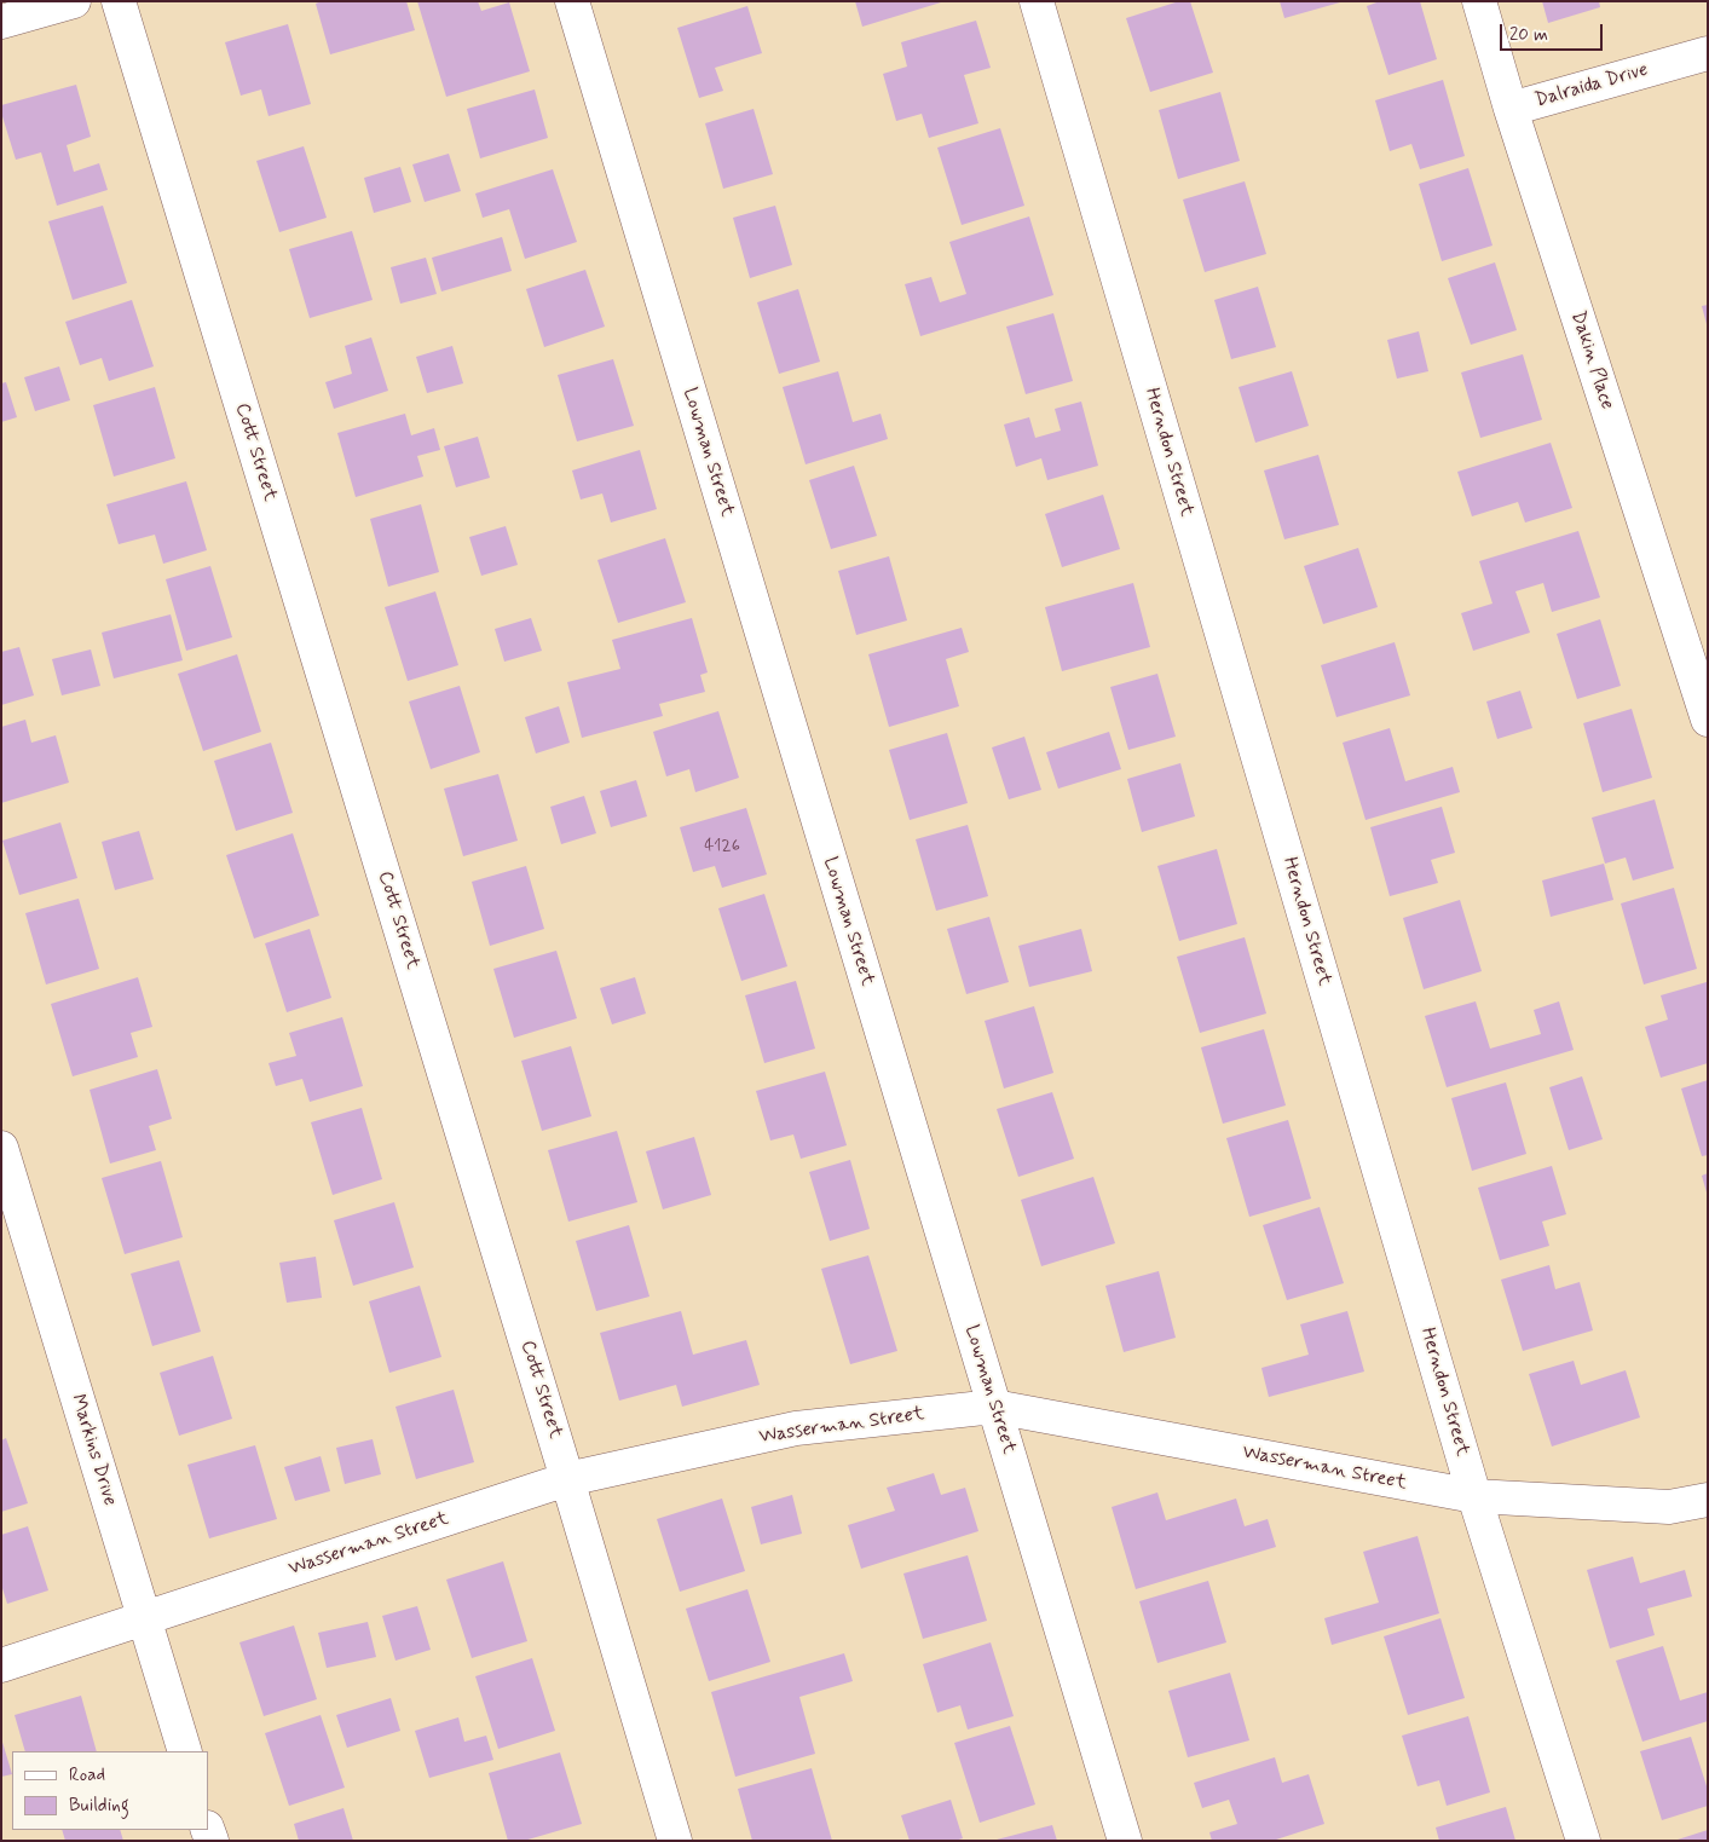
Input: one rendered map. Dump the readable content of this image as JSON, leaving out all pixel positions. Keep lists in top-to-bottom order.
{
  "streets": {
    "street": [
      "Dalraida Drive",
      "Dakin Place",
      "Cott Street",
      "Lowman Street",
      "Herndon Street",
      "Wasserman Street",
      "Markins Drive"
    ]
  },
  "crossings": [
    ["Dalraida Drive", "Dakin Place"],
    ["Cott Street", "Wasserman Street"],
    ["Lowman Street", "Wasserman Street"],
    ["Herndon Street", "Wasserman Street"],
    ["Wasserman Street", "Markins Drive"]
  ],
  "house_numbers": ["4126"],
  "legend": ["Road", "Building"],
  "scale_bar": "20 m"
}
